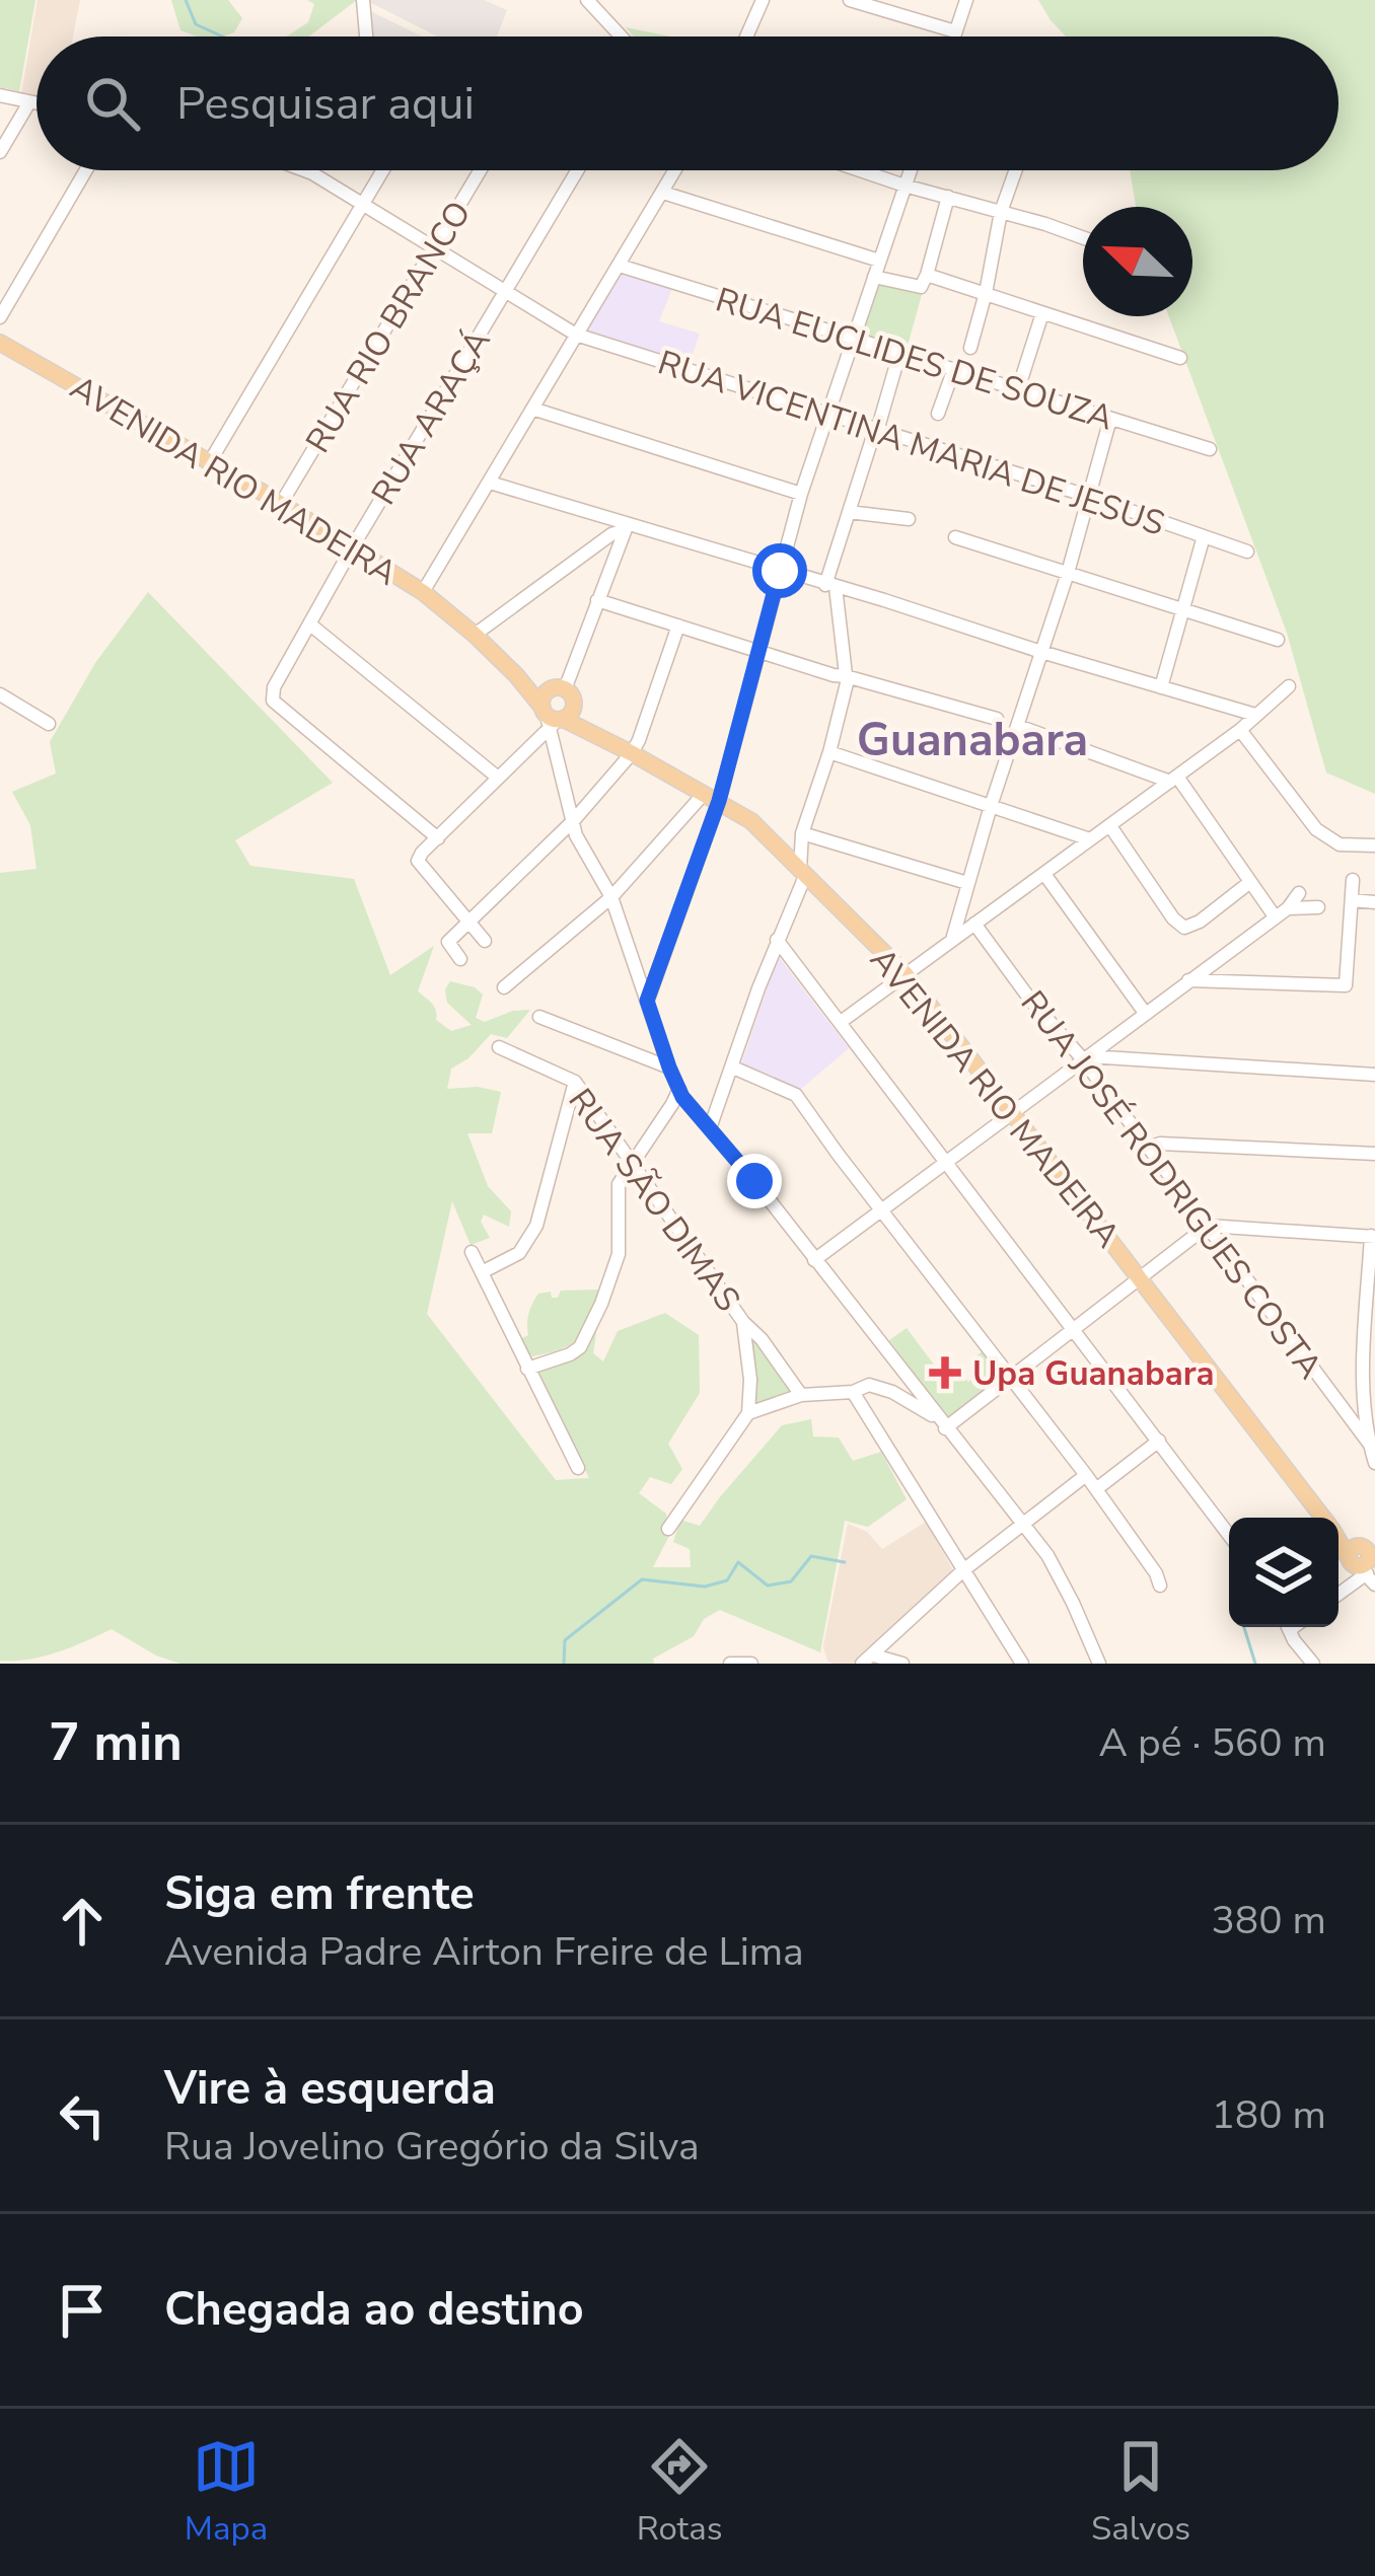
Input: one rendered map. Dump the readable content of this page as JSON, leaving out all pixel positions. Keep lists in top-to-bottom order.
{
  "streets": {
    "main road": ["AVENIDA RIO MADEIRA"],
    "street": [
      "RUA RIO BRANCO",
      "RUA EUCLIDES DE SOUZA",
      "RUA ARAÇÁ",
      "RUA VICENTINA MARIA DE JESUS",
      "RUA JOSÉ RODRIGUES COSTA",
      "RUA SÃO DIMAS"
    ]
  },
  "crossings": [
    ["RUA RIO BRANCO", "RUA VICENTINA MARIA DE JESUS"],
    ["RUA RIO BRANCO", "AVENIDA RIO MADEIRA"],
    ["RUA ARAÇÁ", "RUA VICENTINA MARIA DE JESUS"],
    ["RUA ARAÇÁ", "AVENIDA RIO MADEIRA"]
  ],
  "districts": ["Guanabara"],
  "places": {
    "health": ["Upa Guanabara"]
  },
  "north": "top left",
  "page": {
    "search": "Pesquisar aqui",
    "heading": ["7 min", "A pé · 560 m"],
    "list": [
      ["Siga em frente", "Avenida Padre Airton Freire de Lima", "380 m"],
      ["Vire à esquerda", "Rua Jovelino Gregório da Silva", "180 m"],
      "Chegada ao destino"
    ],
    "nav": ["Mapa", "Rotas", "Salvos"]
  }
}
